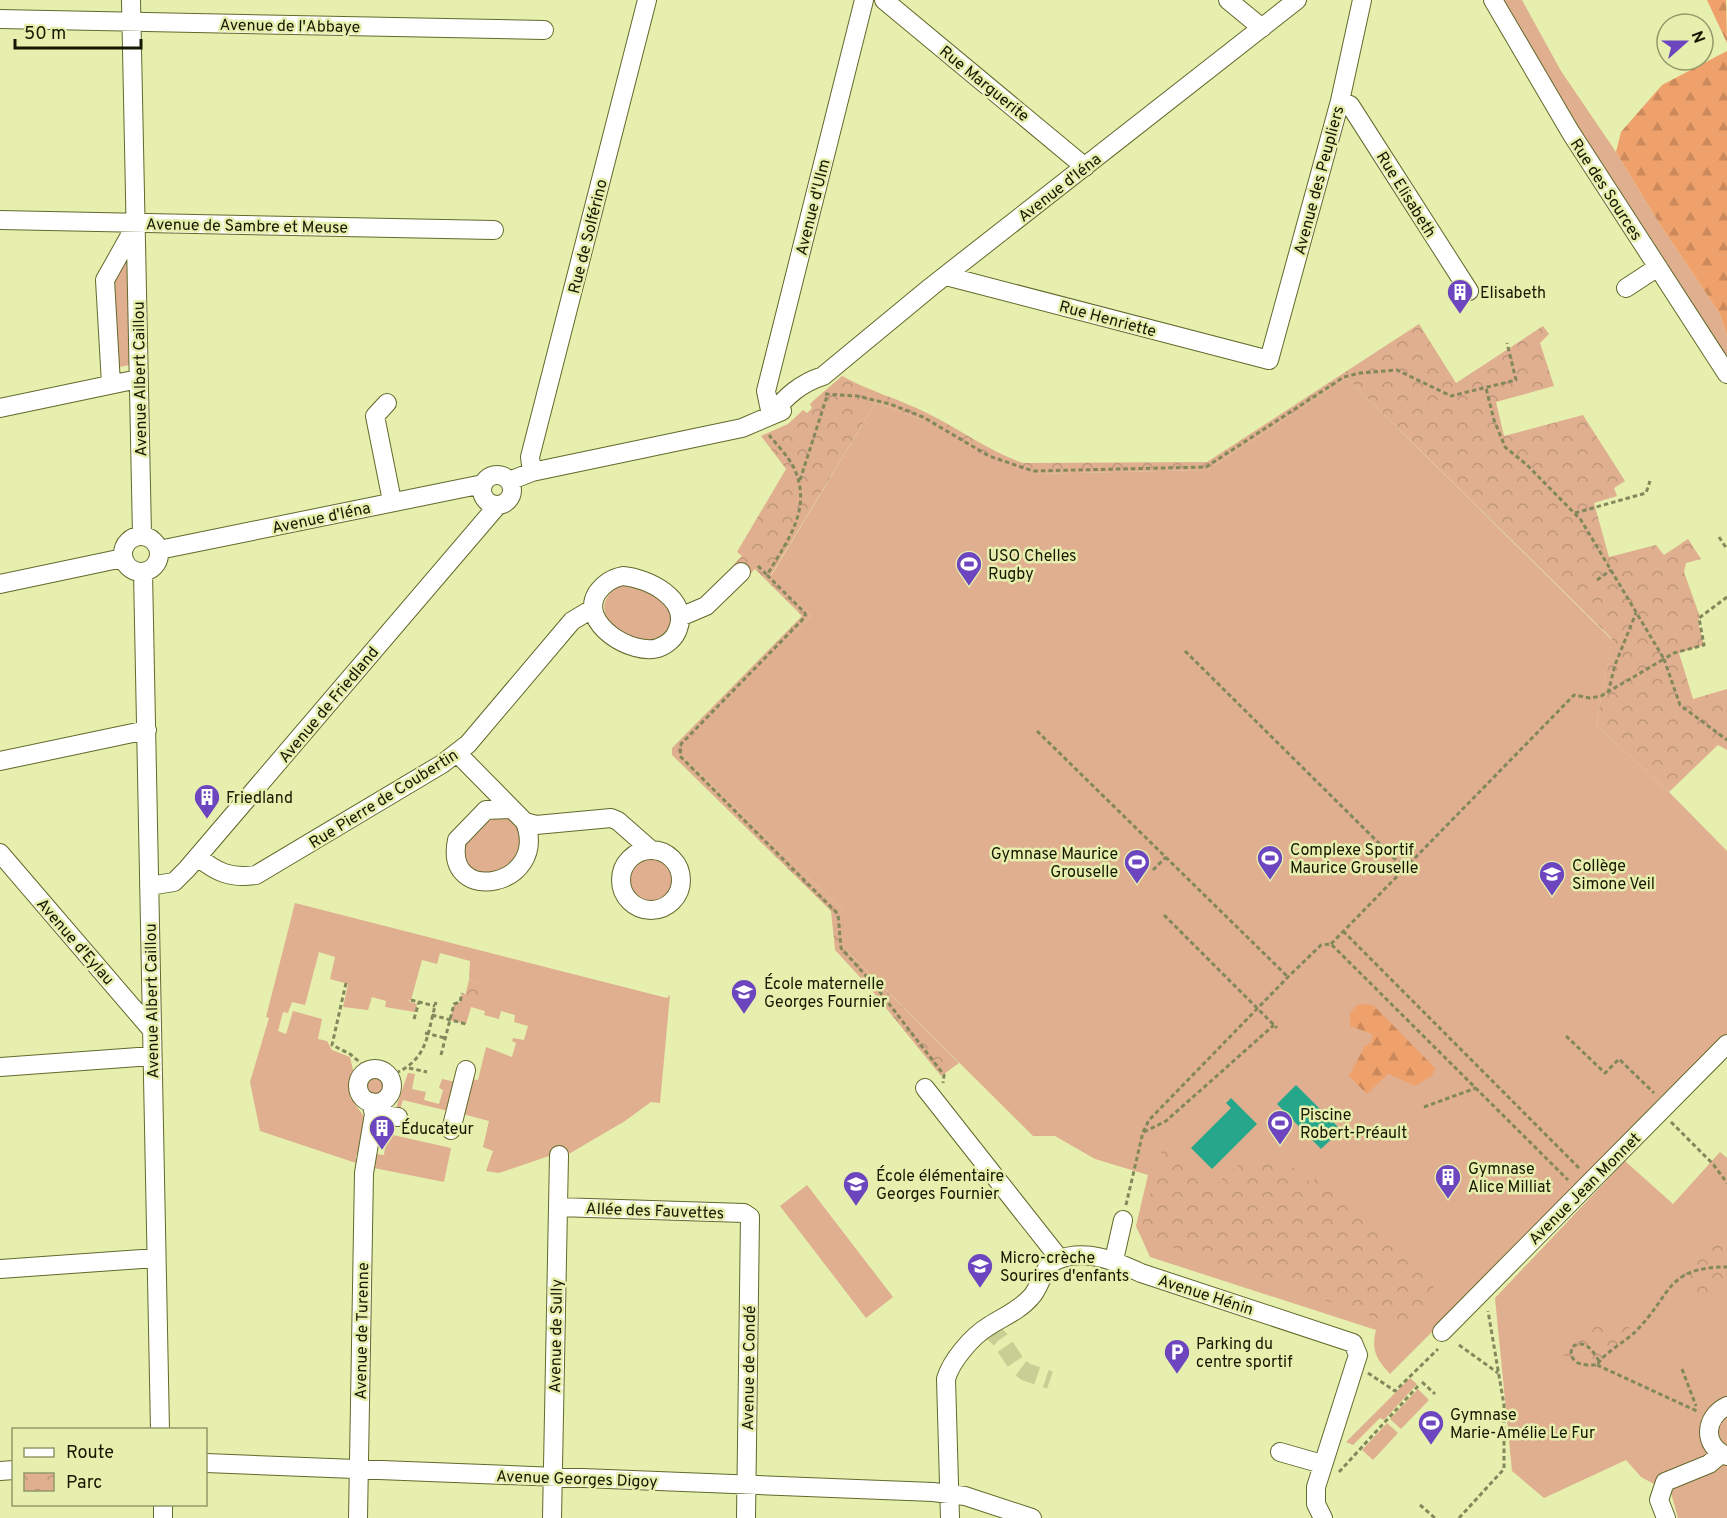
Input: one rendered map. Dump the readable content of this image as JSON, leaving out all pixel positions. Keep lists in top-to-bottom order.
{
  "streets": {
    "street": [
      "Avenue de l'Abbaye",
      "Rue Marguerite",
      "Avenue des Peupliers",
      "Avenue d'Iéna",
      "Rue des Sources",
      "Rue Elisabeth",
      "Avenue d'Ulm",
      "Avenue de Sambre et Meuse",
      "Rue de Solférino",
      "Rue Henriette",
      "Avenue Albert Caillou",
      "Avenue de Friedland",
      "Rue Pierre de Coubertin",
      "Avenue d'Eylau",
      "Avenue Jean Monnet",
      "Allée des Fauvettes",
      "Avenue Hénin",
      "Avenue de Turenne",
      "Avenue de Sully",
      "Avenue de Condé",
      "Avenue Georges Digoy"
    ]
  },
  "crossings": [
    ["Avenue de l'Abbaye", "Avenue Albert Caillou"],
    ["Rue Marguerite", "Avenue d'Iéna"],
    ["Avenue des Peupliers", "Rue Elisabeth"],
    ["Avenue des Peupliers", "Rue Henriette"],
    ["Avenue d'Iéna", "Avenue d'Ulm"],
    ["Avenue d'Iéna", "Rue de Solférino"],
    ["Avenue d'Iéna", "Rue Henriette"],
    ["Avenue d'Iéna", "Avenue Albert Caillou"],
    ["Avenue d'Iéna", "Avenue de Friedland"],
    ["Avenue de Sambre et Meuse", "Avenue Albert Caillou"],
    ["Avenue Albert Caillou", "Avenue de Friedland"],
    ["Avenue Albert Caillou", "Avenue d'Eylau"],
    ["Avenue de Friedland", "Rue Pierre de Coubertin"],
    ["Allée des Fauvettes", "Avenue de Sully"],
    ["Allée des Fauvettes", "Avenue de Condé"],
    ["Avenue de Turenne", "Avenue Georges Digoy"],
    ["Avenue de Sully", "Avenue Georges Digoy"],
    ["Avenue de Condé", "Avenue Georges Digoy"]
  ],
  "places": {
    "building": [
      "Elisabeth",
      "Friedland",
      "Éducateur",
      "Gymnase Alice Milliat"
    ],
    "sports": [
      "USO Chelles Rugby",
      "Complexe Sportif Maurice Grouselle",
      "Gymnase Maurice Grouselle",
      "Piscine Robert-Préault",
      "Gymnase Marie-Amélie Le Fur"
    ],
    "school or university": [
      "Collège Simone Veil",
      "École maternelle Georges Fournier",
      "École élémentaire Georges Fournier",
      "Micro-crèche Sourires d'enfants"
    ],
    "parking": ["Parking du centre sportif"]
  },
  "legend": ["Route", "Parc"],
  "scale_bar": "50 m",
  "north": "right"
}
